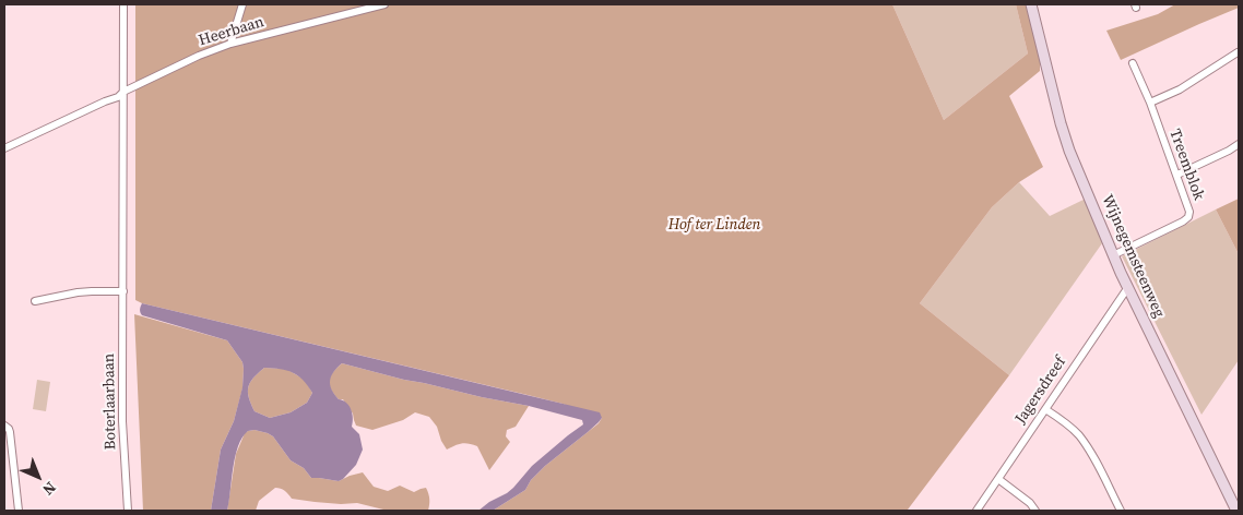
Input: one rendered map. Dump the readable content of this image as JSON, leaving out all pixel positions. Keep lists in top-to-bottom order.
{
  "streets": {
    "street": [
      "Heerbaan",
      "Treemblok",
      "Wijnegemsteenweg",
      "Jagersdreef",
      "Boterlaarbaan"
    ]
  },
  "crossings": [
    ["Heerbaan", "Boterlaarbaan"],
    ["Treemblok", "Wijnegemsteenweg"],
    ["Wijnegemsteenweg", "Jagersdreef"]
  ],
  "parks": ["Hof ter Linden"],
  "north": "bottom right"
}
